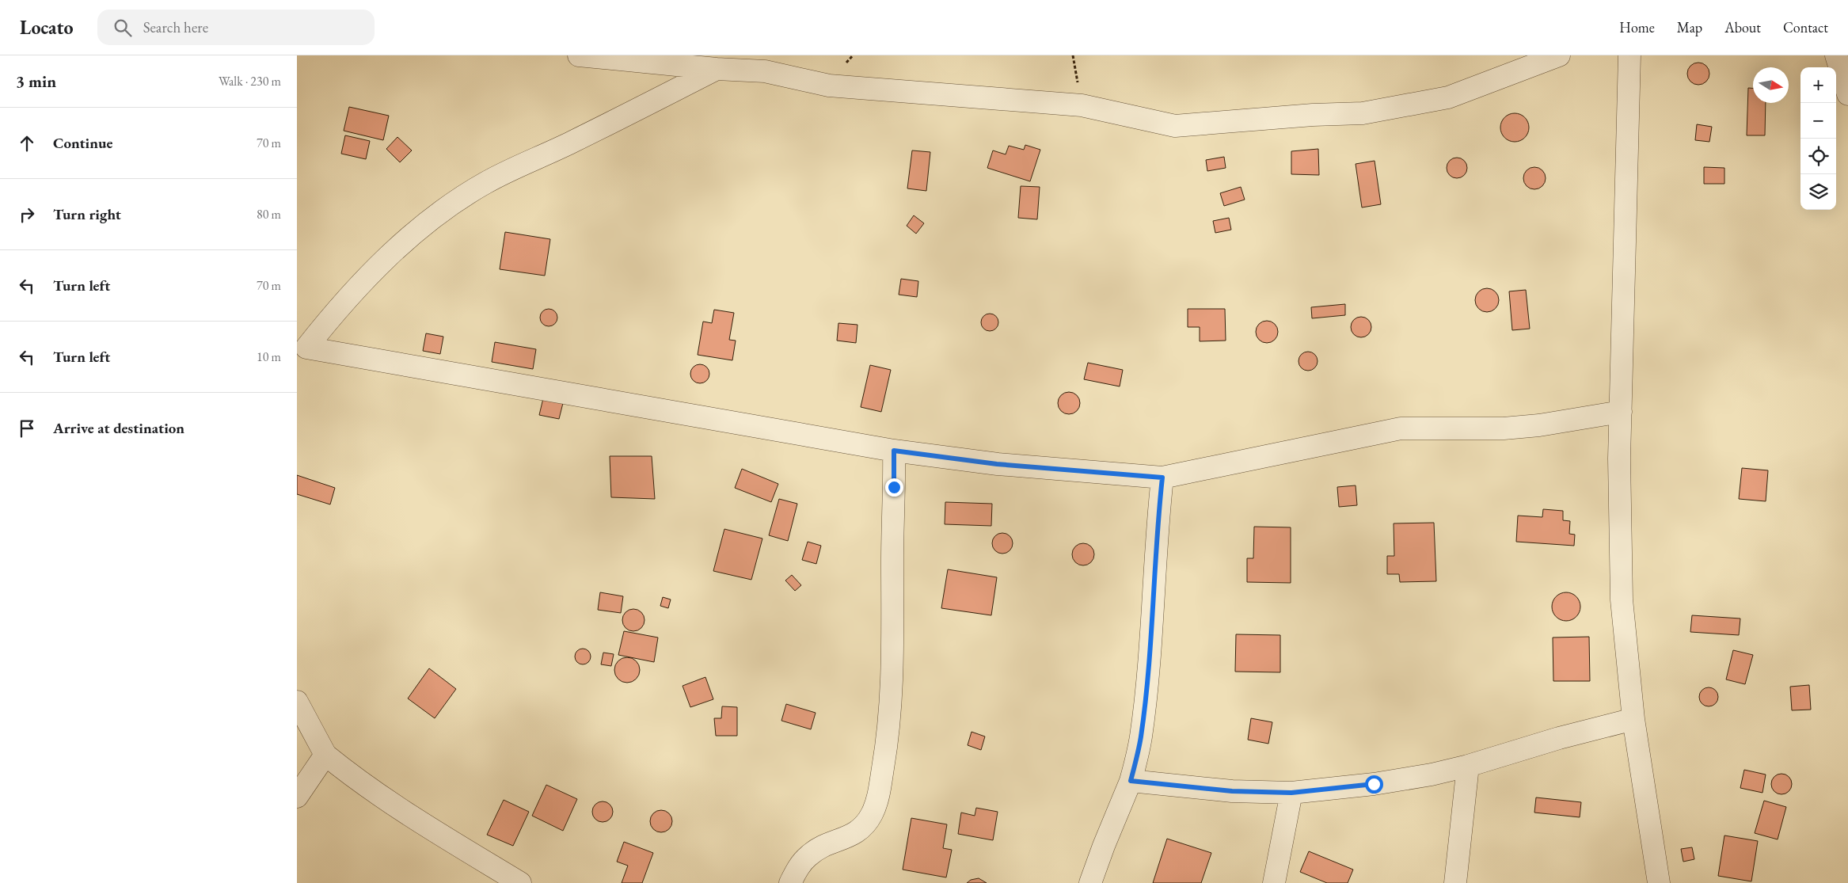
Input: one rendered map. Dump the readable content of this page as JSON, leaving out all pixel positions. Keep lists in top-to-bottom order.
{
  "north": "right",
  "page": {
    "header": "Locato",
    "search": "Search here",
    "nav": [
      "Home",
      "Map",
      "About",
      "Contact"
    ],
    "heading": ["3 min", "Walk · 230 m"],
    "map_buttons": ["+", "−"],
    "list": [
      ["Continue", "70 m"],
      ["Turn right", "80 m"],
      ["Turn left", "70 m"],
      ["Turn left", "10 m"],
      "Arrive at destination"
    ]
  }
}
